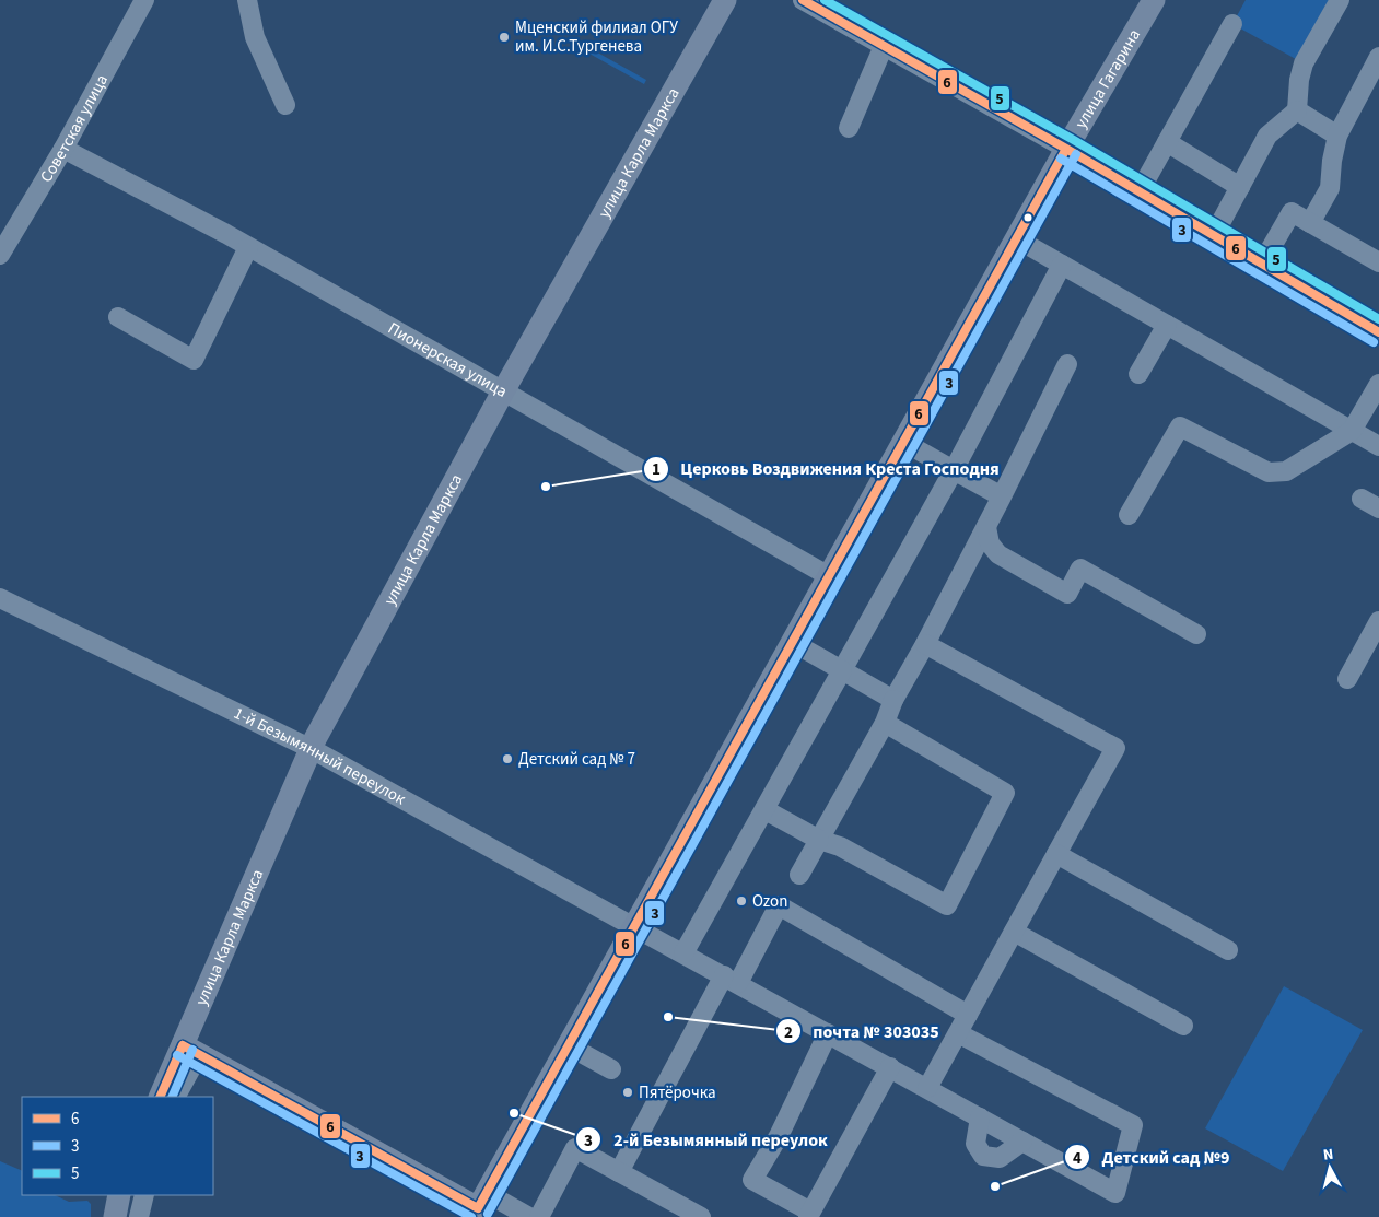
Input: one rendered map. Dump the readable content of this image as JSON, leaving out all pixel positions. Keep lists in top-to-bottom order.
{
  "streets": {
    "main road": ["улица Гагарина", "улица Карла Маркса"],
    "street": ["Советская улица", "Пионерская улица", "1-й Безымянный переулок"]
  },
  "crossings": [
    ["улица Гагарина", "Пионерская улица"],
    ["улица Гагарина", "1-й Безымянный переулок"],
    ["Советская улица", "Пионерская улица"],
    ["улица Карла Маркса", "Пионерская улица"],
    ["улица Карла Маркса", "1-й Безымянный переулок"]
  ],
  "places": [
    "Мценский филиал ОГУ им. И.С.Тургенева",
    "Церковь Воздвижения Креста Господня",
    "Детский сад № 7",
    "Ozon",
    "почта № 303035",
    "Пятёрочка",
    "2-й Безымянный переулок",
    "Детский сад №9"
  ],
  "lines": ["transit line 6", "transit line 5", "transit line 3"],
  "legend": ["6", "3", "5"],
  "north": "top"
}
